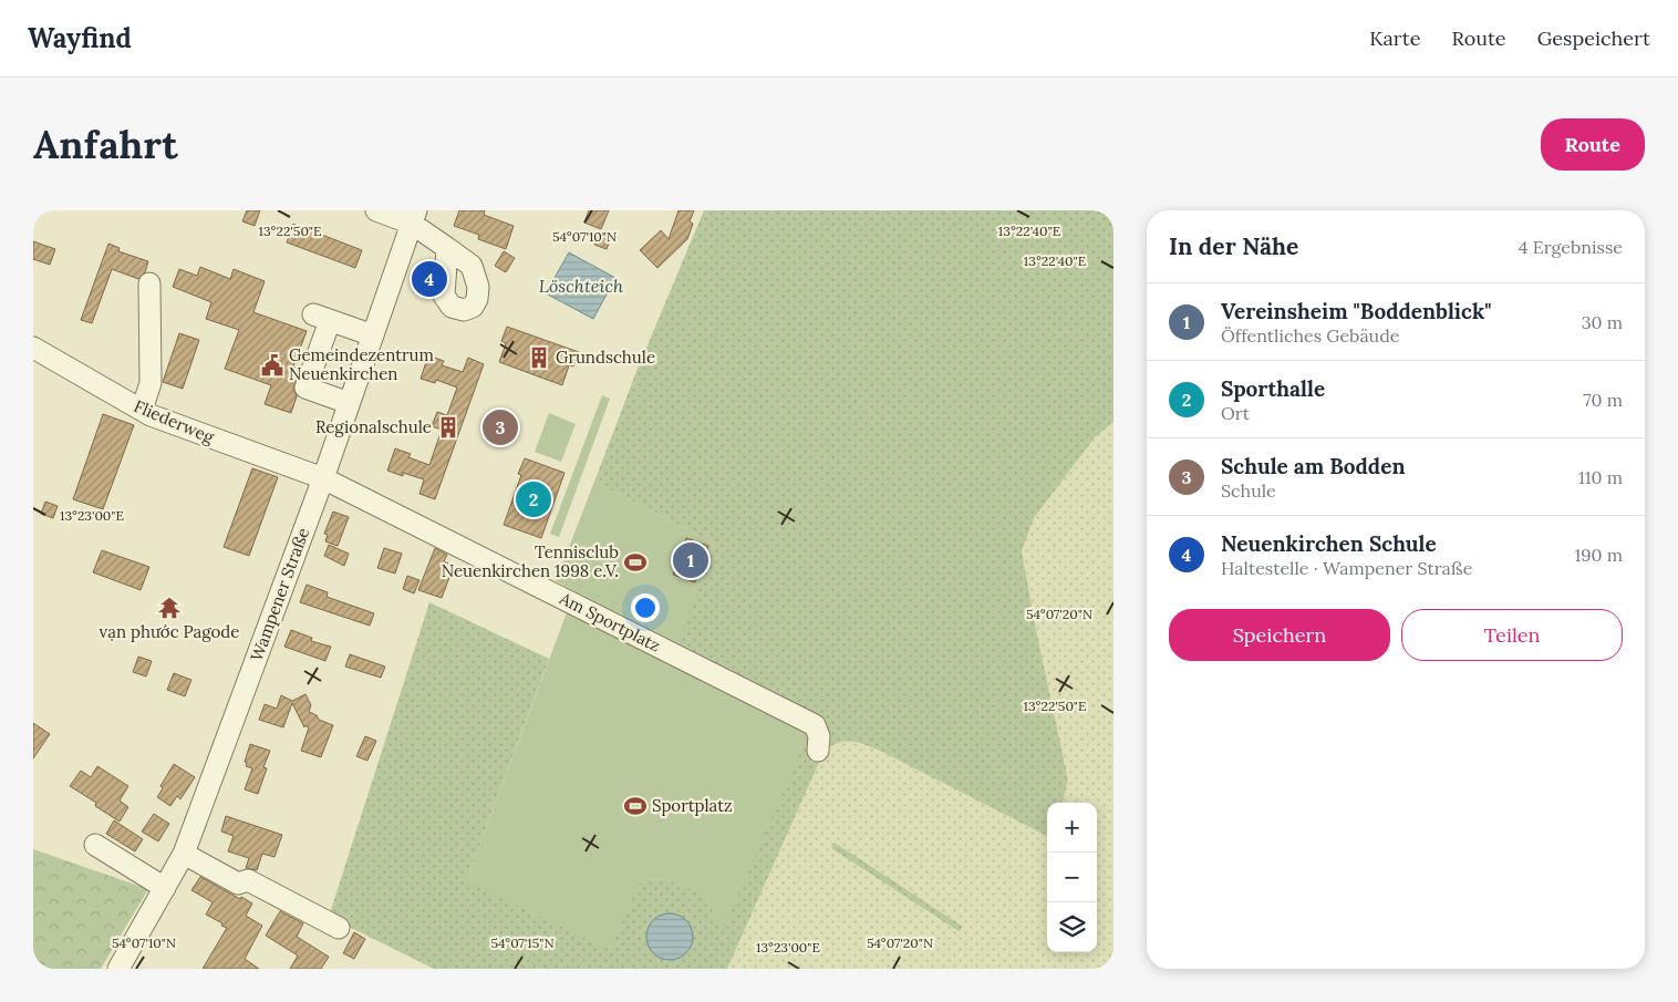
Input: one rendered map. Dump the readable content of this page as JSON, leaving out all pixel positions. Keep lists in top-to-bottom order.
{
  "streets": {
    "street": ["Fliederweg", "Wampener Straße", "Am Sportplatz"]
  },
  "crossings": [
    ["Fliederweg", "Wampener Straße"],
    ["Fliederweg", "Am Sportplatz"],
    ["Wampener Straße", "Am Sportplatz"]
  ],
  "water": ["Löschteich"],
  "places": {
    "building": ["Grundschule", "Regionalschule"],
    "public building": ["Gemeindezentrum Neuenkirchen"],
    "sports": ["Tennisclub Neuenkirchen 1998 e.V.", "Sportplatz"],
    "temple": ["vạn phước Pagode"]
  },
  "page": {
    "header": "Wayfind",
    "nav": ["Karte", "Route", "Gespeichert"],
    "buttons": [
      "Route",
      ["Speichern", "Teilen"]
    ],
    "title": "Anfahrt",
    "heading": ["In der Nähe", "4 Ergebnisse"],
    "pins": [
      "4",
      "3",
      "2",
      "1"
    ],
    "list": [
      {
        "mark": "1",
        "name": "Vereinsheim \"Boddenblick\"",
        "note": "Öffentliches Gebäude",
        "value": "30 m"
      },
      {
        "mark": "2",
        "name": "Sporthalle",
        "note": "Ort",
        "value": "70 m"
      },
      {
        "mark": "3",
        "name": "Schule am Bodden",
        "note": "Schule",
        "value": "110 m"
      },
      {
        "mark": "4",
        "name": "Neuenkirchen Schule",
        "note": "Haltestelle · Wampener Straße",
        "value": "190 m"
      }
    ],
    "map_buttons": ["+", "−"]
  },
  "coordinates": [
    "13°22'50\"E",
    "13°22'40\"E",
    "54°07'10\"N",
    "13°23'00\"E",
    "54°07'20\"N",
    "54°07'15\"N"
  ]
}
